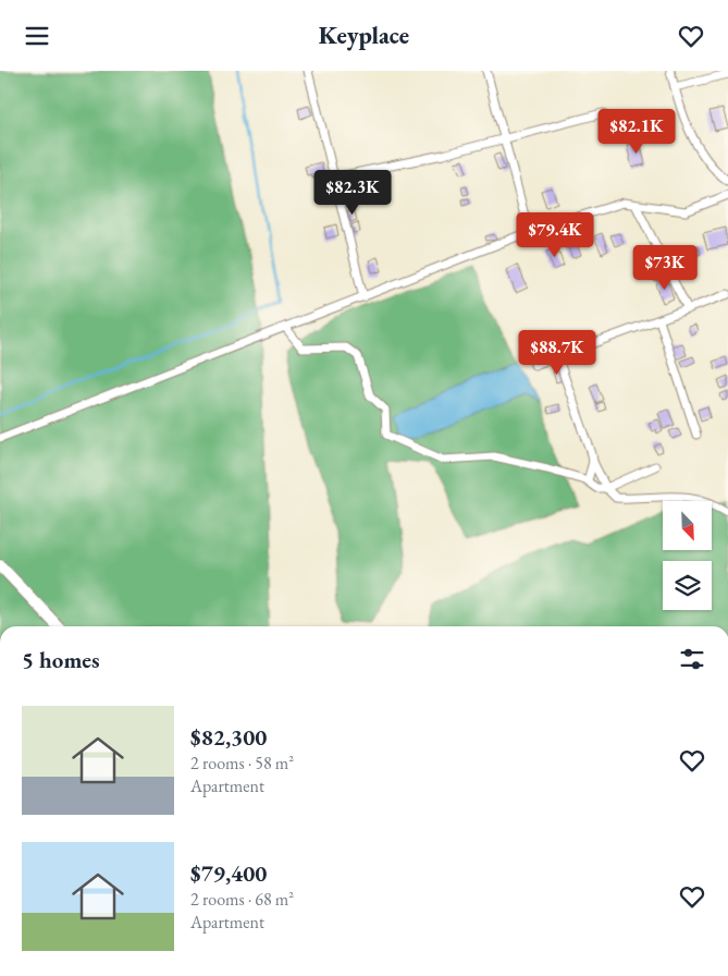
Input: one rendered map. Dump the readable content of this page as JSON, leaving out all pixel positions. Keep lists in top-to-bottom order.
{
  "north": "bottom right",
  "page": {
    "header": "Keyplace",
    "price": [
      "$82.1K",
      "$82.3K",
      "$79.4K",
      "$73K",
      "$88.7K"
    ],
    "heading": "5 homes",
    "list": [
      {
        "name": "$82,300",
        "note": "2 rooms · 58 m² · Apartment"
      },
      {
        "name": "$79,400",
        "note": "2 rooms · 68 m² · Apartment"
      }
    ]
  }
}
